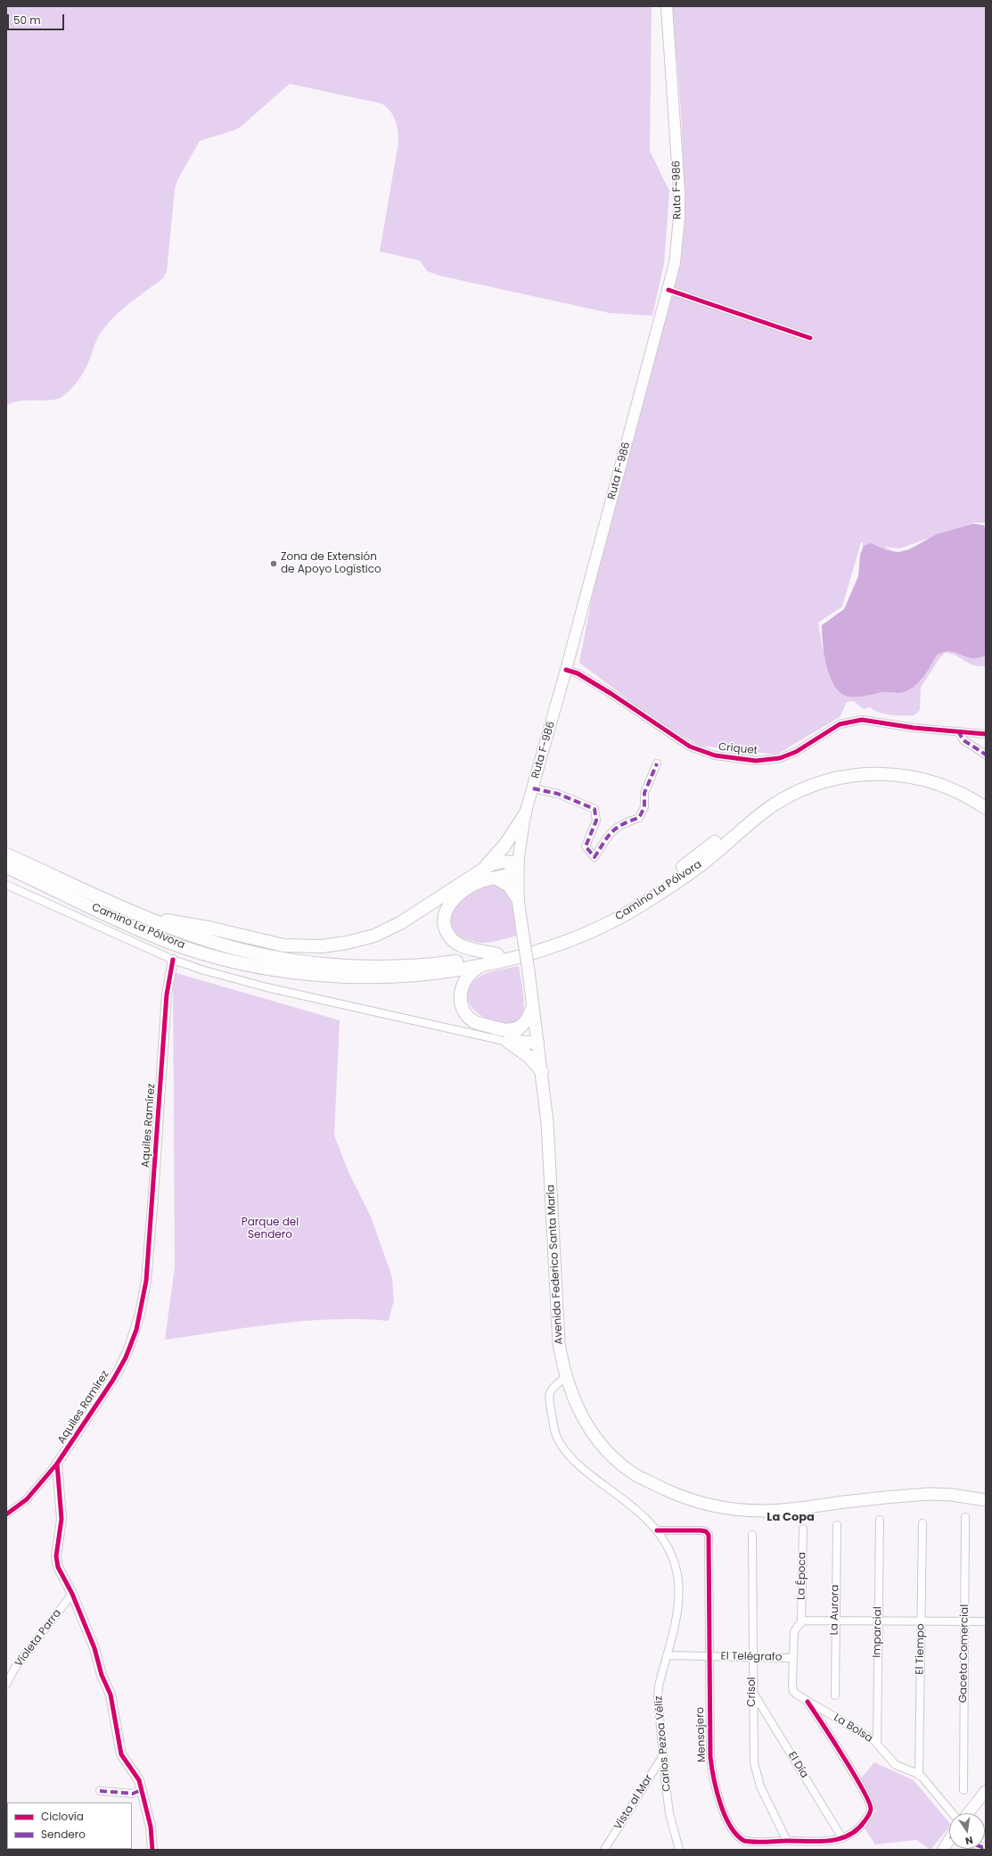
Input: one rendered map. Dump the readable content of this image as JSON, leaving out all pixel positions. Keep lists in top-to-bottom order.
{
  "streets": {
    "highway": ["Camino La Pólvora"],
    "main road": ["Ruta F-986", "Avenida Federico Santa María"],
    "street": [
      "Criquet",
      "Aquiles Ramírez",
      "La Época",
      "La Aurora",
      "Imparcial",
      "Violeta Parra",
      "El Tiempo",
      "Gaceta Comercial",
      "El Telégrafo",
      "Crisol",
      "La Bolsa",
      "Mensajero",
      "Carlos Pezoa Véliz",
      "El Día",
      "Vista al Mar"
    ]
  },
  "crossings": [
    ["Ruta F-986", "Criquet"],
    ["Ruta F-986", "Avenida Federico Santa María"],
    ["Avenida Federico Santa María", "Carlos Pezoa Véliz"],
    ["La Época", "La Bolsa"],
    ["Imparcial", "La Bolsa"],
    ["El Tiempo", "La Bolsa"],
    ["El Telégrafo", "Crisol"],
    ["El Telégrafo", "La Bolsa"],
    ["El Telégrafo", "Mensajero"],
    ["El Telégrafo", "Carlos Pezoa Véliz"],
    ["Crisol", "Mensajero"],
    ["Crisol", "El Día"],
    ["La Bolsa", "Mensajero"],
    ["Mensajero", "Carlos Pezoa Véliz"],
    ["Mensajero", "El Día"],
    ["Carlos Pezoa Véliz", "Vista al Mar"]
  ],
  "districts": ["La Copa"],
  "parks": ["Parque del Sendero"],
  "places": ["Zona de Extensión de Apoyo Logístico"],
  "legend": ["Ciclovía", "Sendero"],
  "scale_bar": "50 m",
  "north": "bottom"
}
